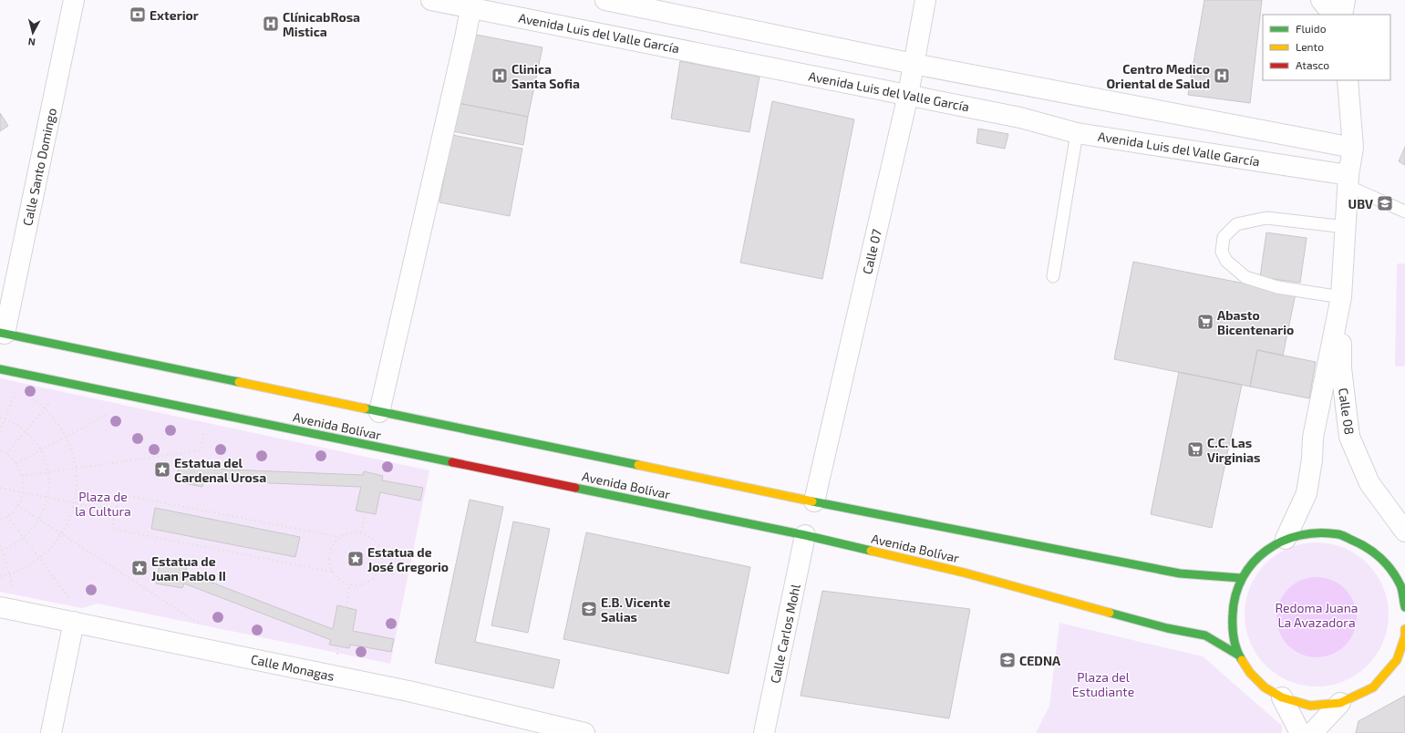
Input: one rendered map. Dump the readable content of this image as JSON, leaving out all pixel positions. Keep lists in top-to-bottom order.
{
  "streets": {
    "street": [
      "Avenida Luis del Valle García",
      "Calle Santo Domingo",
      "Calle 07",
      "Calle 08",
      "Avenida Bolívar",
      "Calle Carlos Mohl",
      "Calle Monagas"
    ]
  },
  "crossings": [
    ["Avenida Luis del Valle García", "Calle 07"],
    ["Calle Santo Domingo", "Avenida Bolívar"],
    ["Calle 07", "Avenida Bolívar"],
    ["Avenida Bolívar", "Calle Carlos Mohl"]
  ],
  "parks": ["Plaza de la Cultura", "Redoma Juana La Avazadora", "Plaza del Estudiante"],
  "places": {
    "bank": ["Exterior"],
    "hospital": ["ClínicabRosa Mistica", "Clinica Santa Sofia", "Centro Medico Oriental de Salud"],
    "school or university": ["UBV", "E.B. Vicente Salias", "CEDNA"],
    "supermarket": ["Abasto Bicentenario", "C.C. Las Virginias"],
    "place": ["Estatua del Cardenal Urosa", "Estatua de José Gregorio", "Estatua de Juan Pablo II"]
  },
  "legend": ["Fluido", "Lento", "Atasco"],
  "north": "bottom"
}
